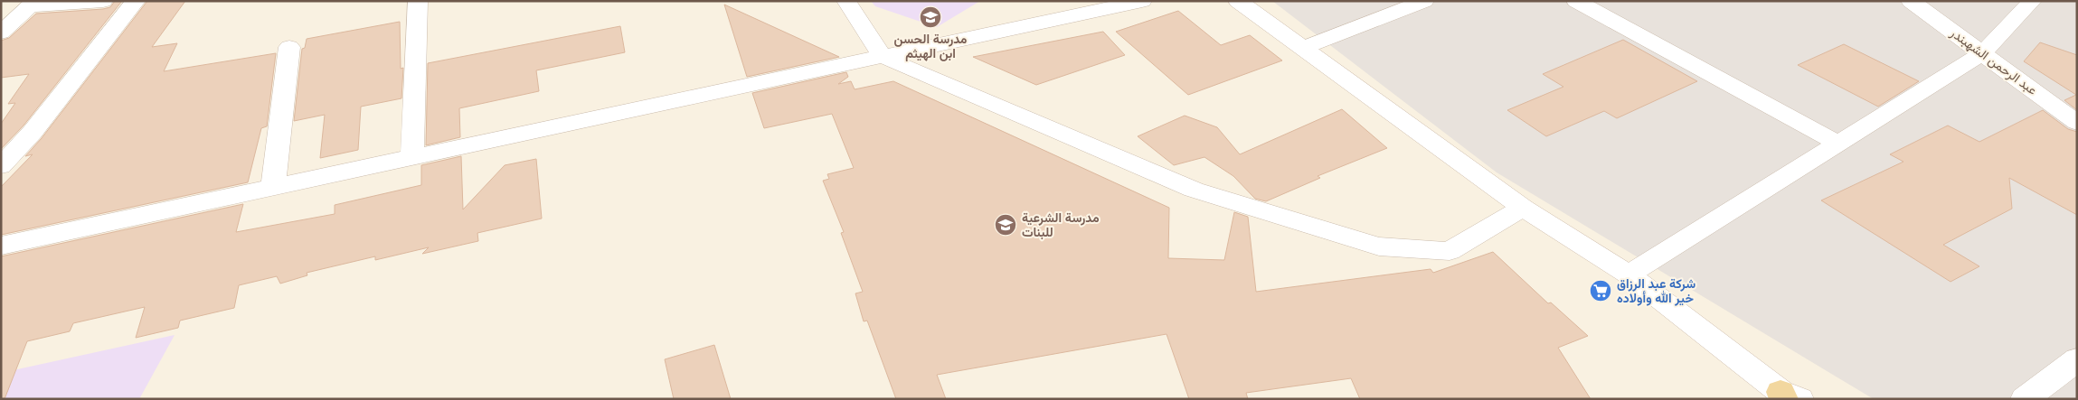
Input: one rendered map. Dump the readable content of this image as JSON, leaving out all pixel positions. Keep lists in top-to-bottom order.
{
  "streets": {
    "street": ["عبد الرحمن الشهبندر"]
  },
  "places": {
    "school or university": ["مدرسة الحسن ابن الهيثم", "مدرسة الشرعية للبنات"],
    "supermarket": ["شركة عبد الرزاق خير الله وأولاده"]
  }
}
